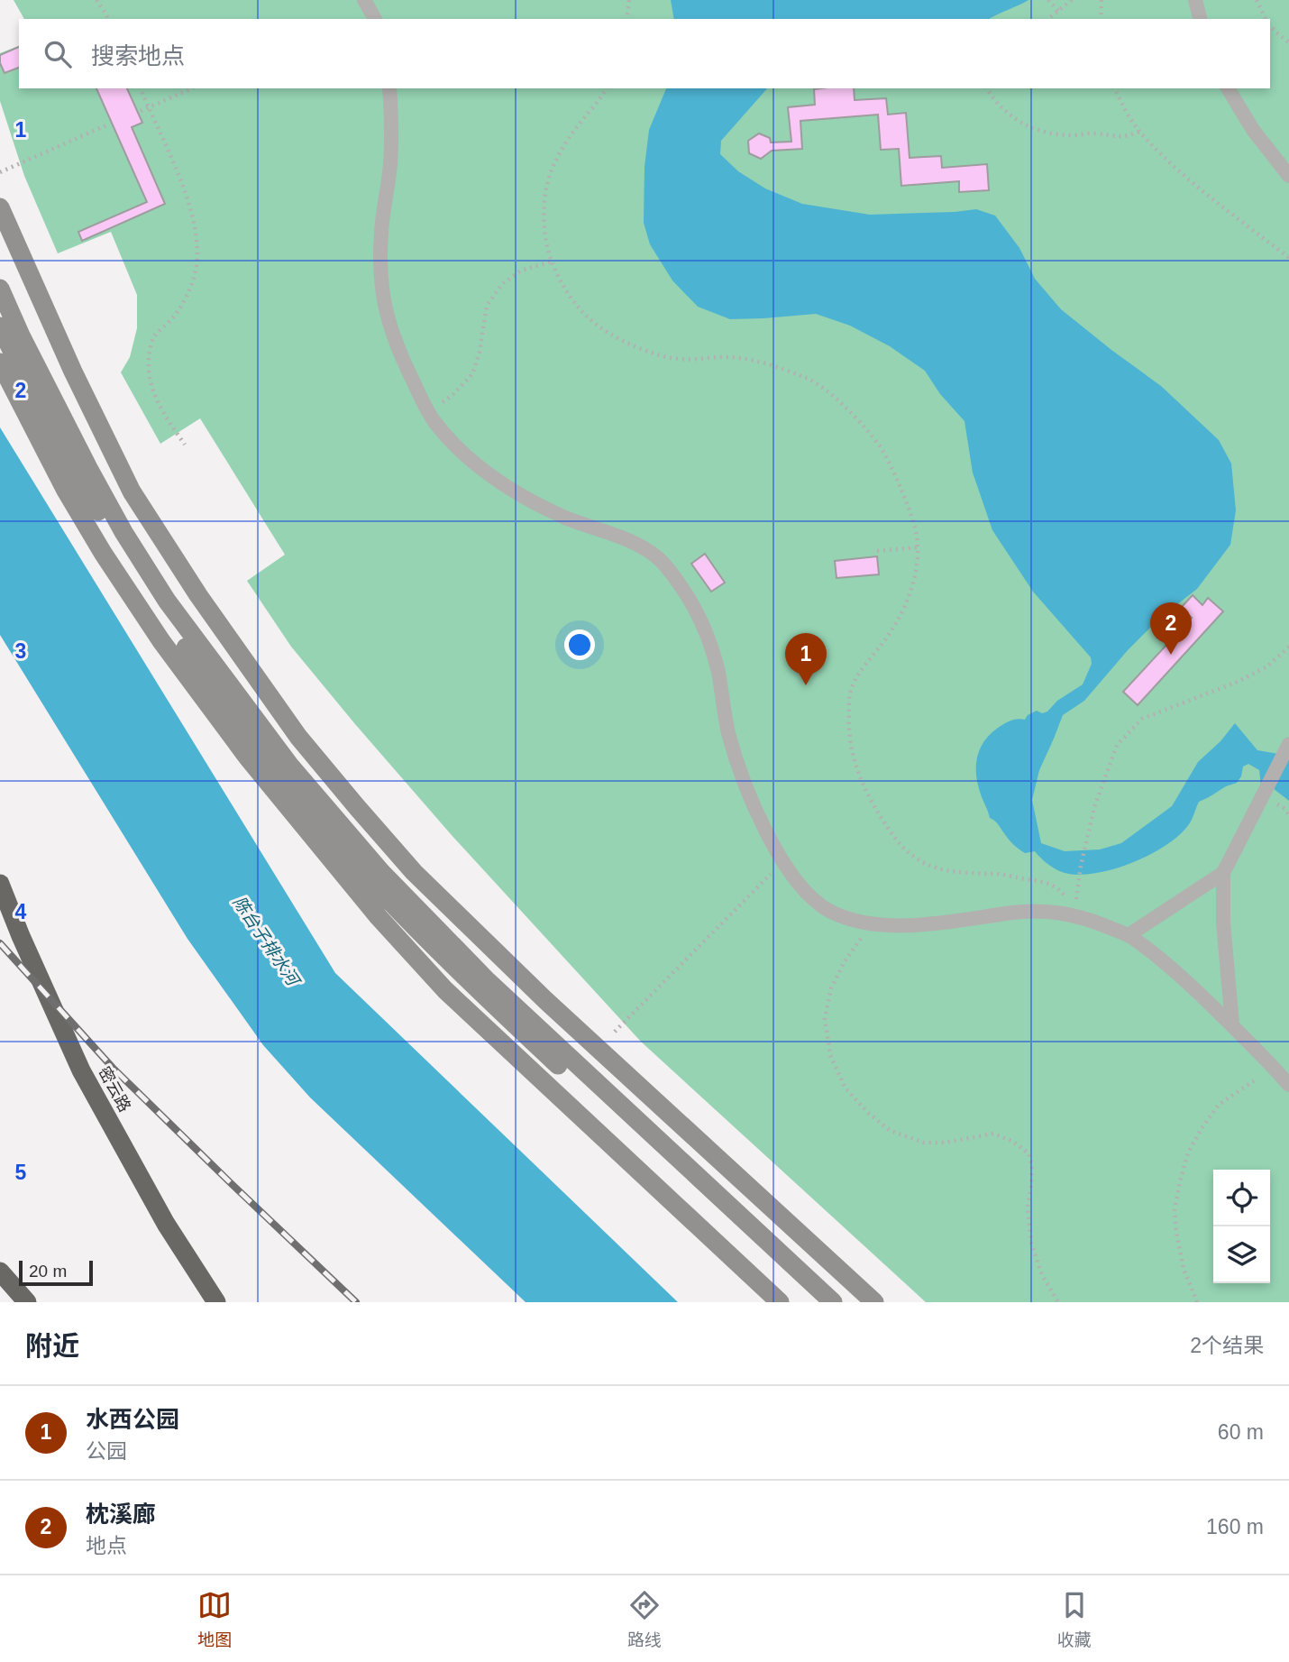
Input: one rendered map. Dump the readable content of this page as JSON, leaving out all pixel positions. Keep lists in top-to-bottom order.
{
  "streets": {
    "highway": ["密云路"]
  },
  "water": ["陈台子排水河"],
  "scale_bar": "20 m",
  "page": {
    "search": "搜索地点",
    "pins": ["2", "1"],
    "scale": "20 m",
    "heading": ["附近", "2个结果"],
    "list": [
      {
        "mark": "1",
        "name": "水西公园",
        "note": "公园",
        "value": "60 m"
      },
      {
        "mark": "2",
        "name": "枕溪廊",
        "note": "地点",
        "value": "160 m"
      }
    ],
    "nav": ["地图", "路线", "收藏"]
  },
  "grid": {
    "rows": [
      "1",
      "2",
      "3",
      "4",
      "5"
    ]
  }
}
